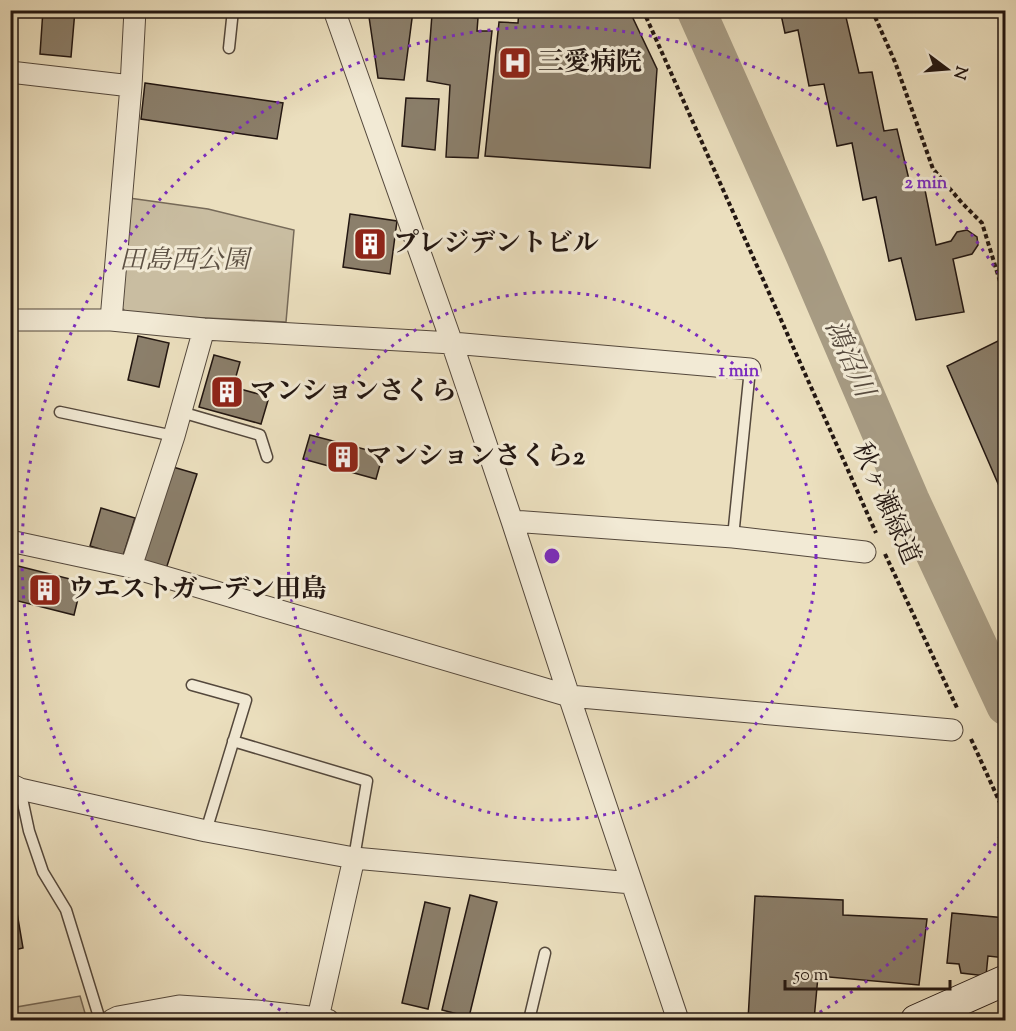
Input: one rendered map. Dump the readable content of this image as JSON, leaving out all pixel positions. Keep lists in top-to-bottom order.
{
  "streets": {
    "path": ["秋ヶ瀬緑道"]
  },
  "water": ["鴻沼川"],
  "parks": ["田島西公園"],
  "places": {
    "hospital": ["三愛病院"],
    "building": [
      "プレジデントビル",
      "マンションさくら",
      "マンションさくら2",
      "ウエストガーデン田島"
    ]
  },
  "scale_bar": "50 m",
  "north": "right",
  "rings": ["2 min", "1 min"]
}
